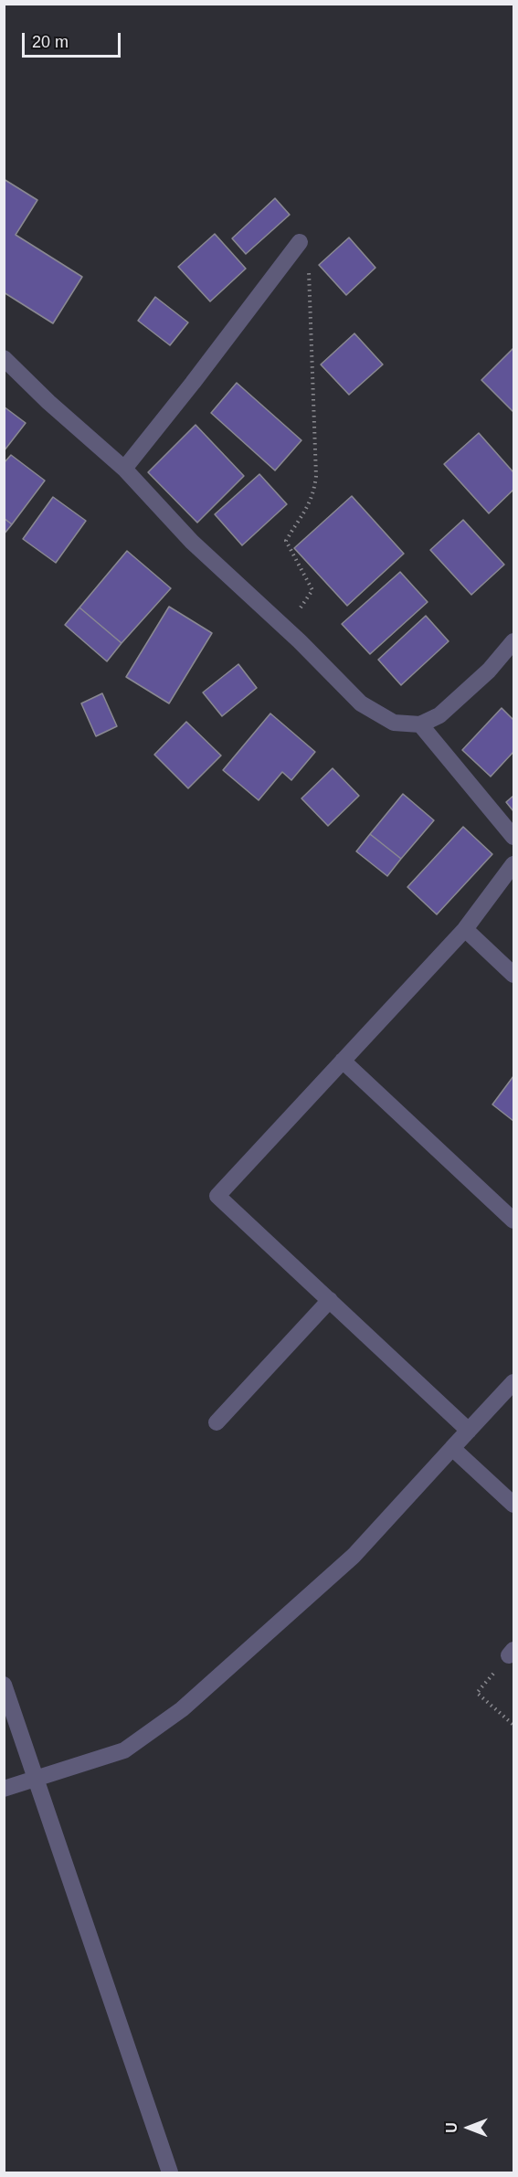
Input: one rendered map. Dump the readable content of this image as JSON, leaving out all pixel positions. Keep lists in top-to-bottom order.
{
  "scale_bar": "20 m",
  "north": "left"
}
